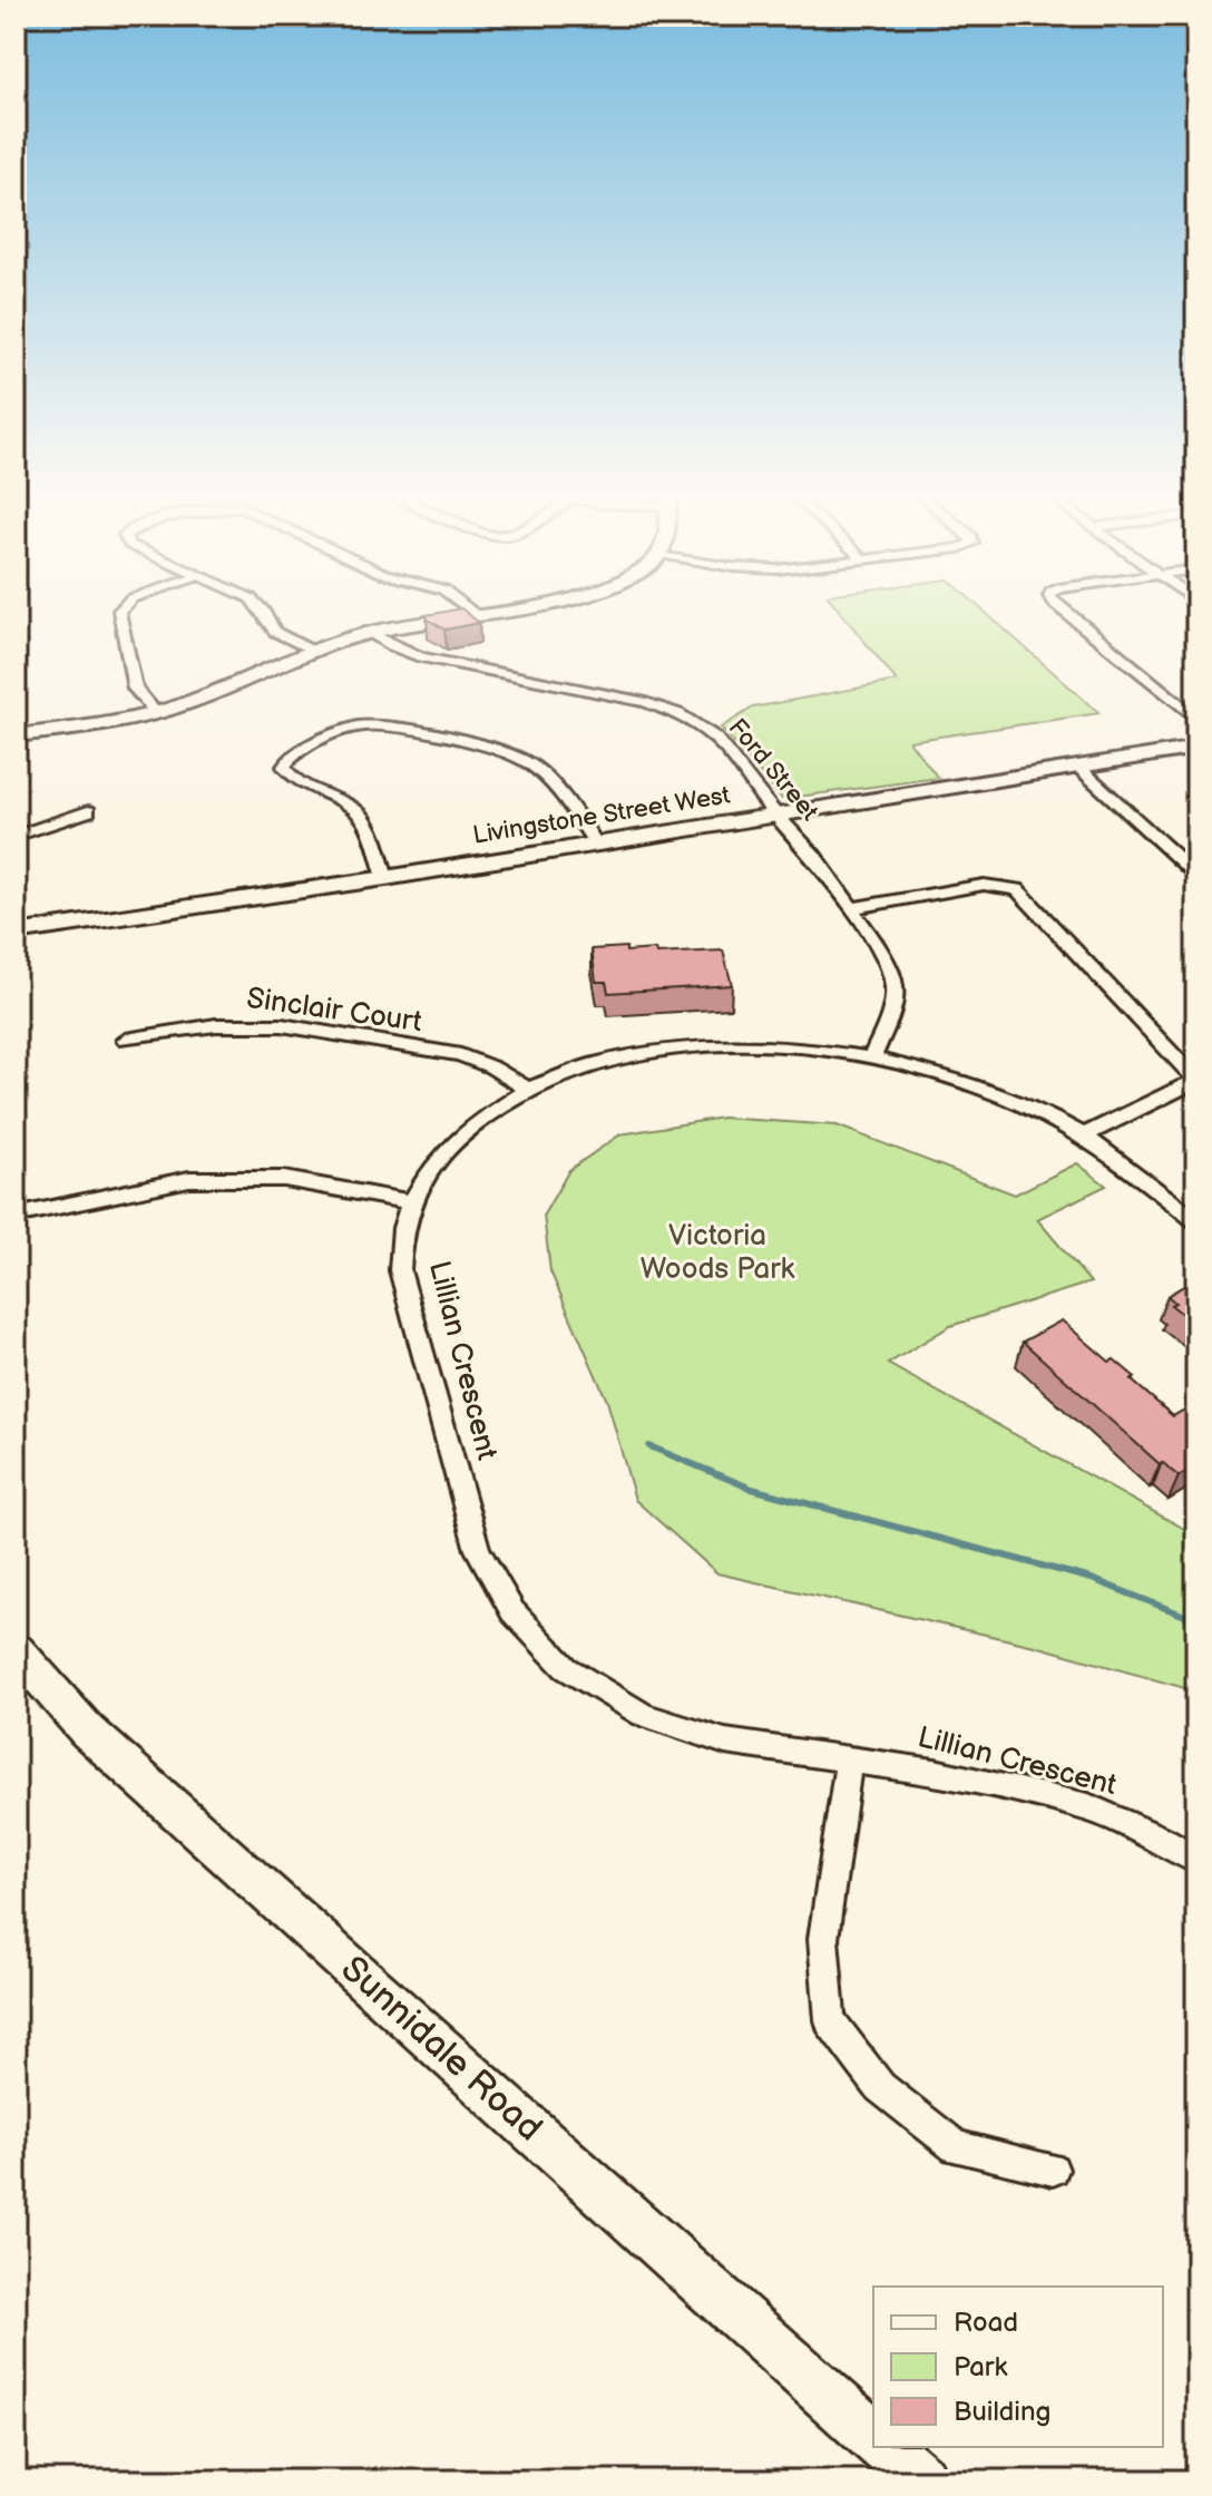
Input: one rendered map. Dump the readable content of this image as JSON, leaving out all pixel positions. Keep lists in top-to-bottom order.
{
  "streets": {
    "street": [
      "Ford Street",
      "Livingstone Street West",
      "Sinclair Court",
      "Lillian Crescent",
      "Sunnidale Road"
    ]
  },
  "crossings": [
    ["Ford Street", "Livingstone Street West"],
    ["Ford Street", "Lillian Crescent"],
    ["Sinclair Court", "Lillian Crescent"]
  ],
  "parks": ["Victoria Woods Park"],
  "legend": ["Road", "Park", "Building"]
}
